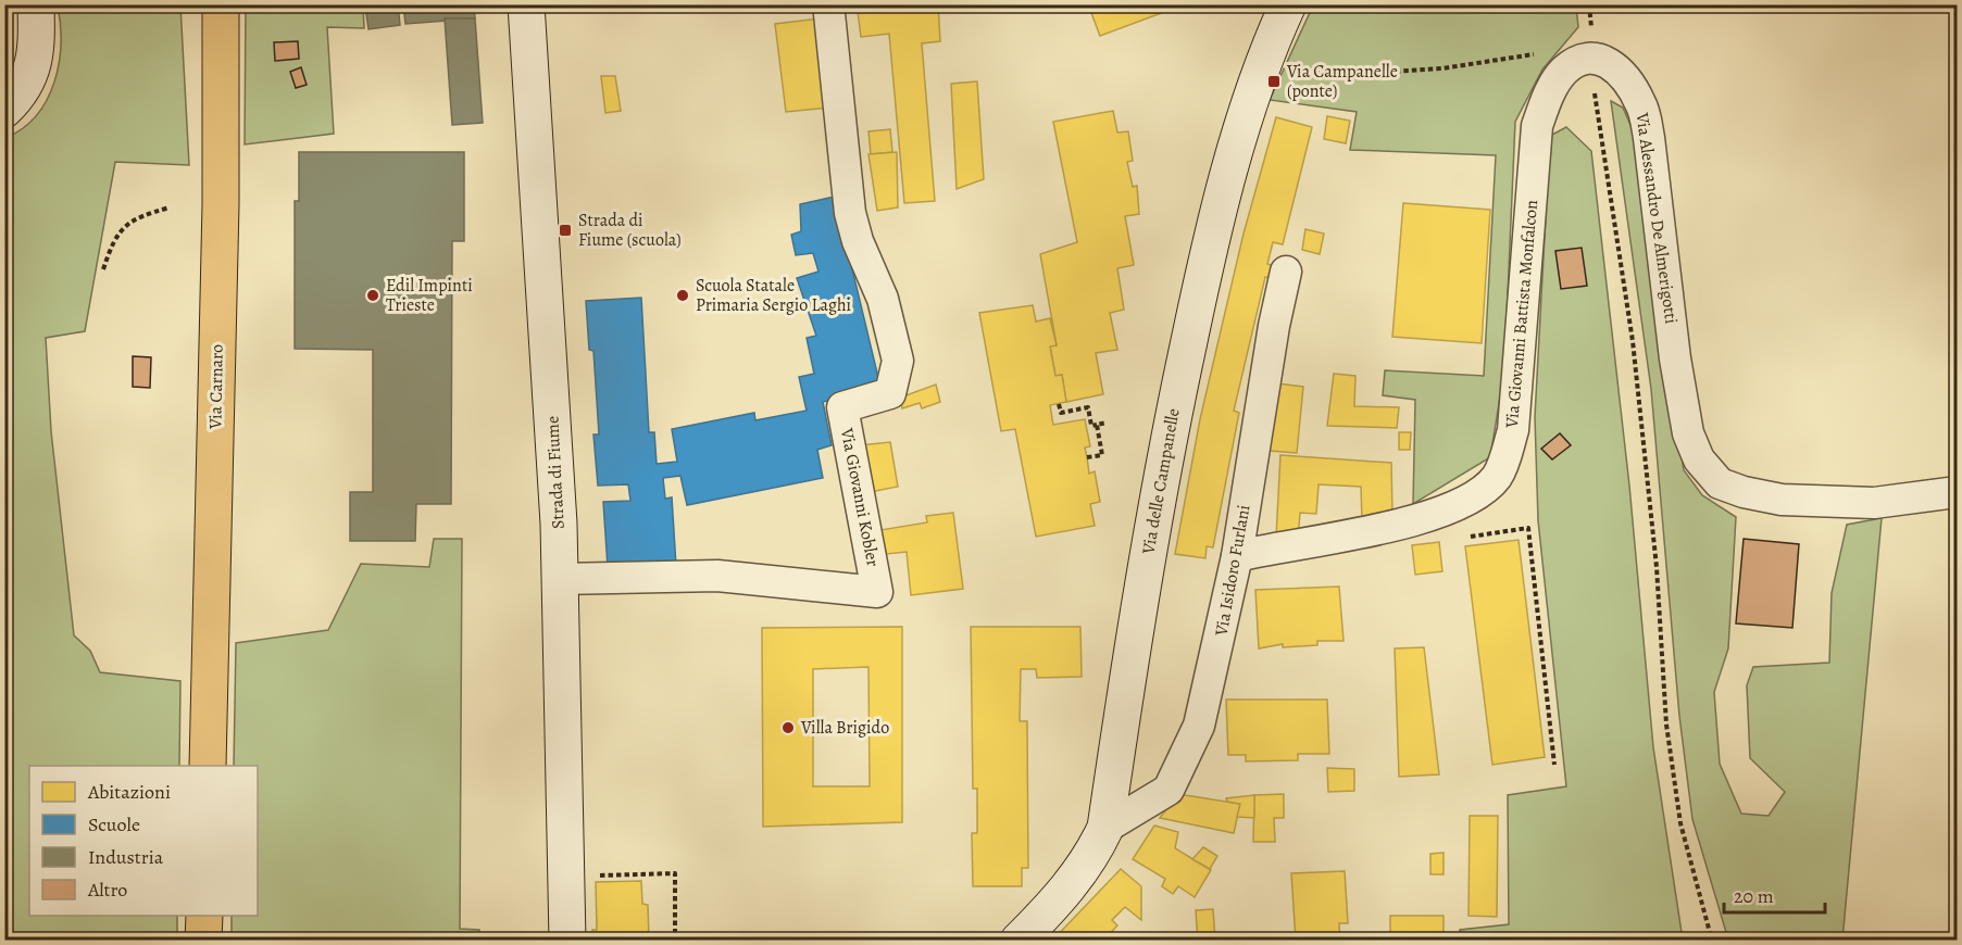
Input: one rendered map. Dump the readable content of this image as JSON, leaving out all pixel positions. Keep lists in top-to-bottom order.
{
  "streets": {
    "main road": ["Via Carnaro"],
    "street": [
      "Via Alessandro De Almerigotti",
      "Via Giovanni Battista Monfalcon",
      "Strada di Fiume",
      "Via delle Campanelle",
      "Via Giovanni Kobler",
      "Via Isidoro Furlani"
    ]
  },
  "crossings": [
    ["Via Alessandro De Almerigotti", "Via Giovanni Battista Monfalcon"],
    ["Via Giovanni Battista Monfalcon", "Via Isidoro Furlani"],
    ["Strada di Fiume", "Via Giovanni Kobler"],
    ["Via delle Campanelle", "Via Isidoro Furlani"]
  ],
  "places": {
    "transit": ["Via Campanelle (ponte)", "Strada di Fiume (scuola)"],
    "other": ["Edil Impinti Trieste", "Scuola Statale Primaria Sergio Laghi", "Villa Brigido"]
  },
  "legend": [
    "Abitazioni",
    "Scuole",
    "Industria",
    "Altro"
  ],
  "scale_bar": "20 m"
}
